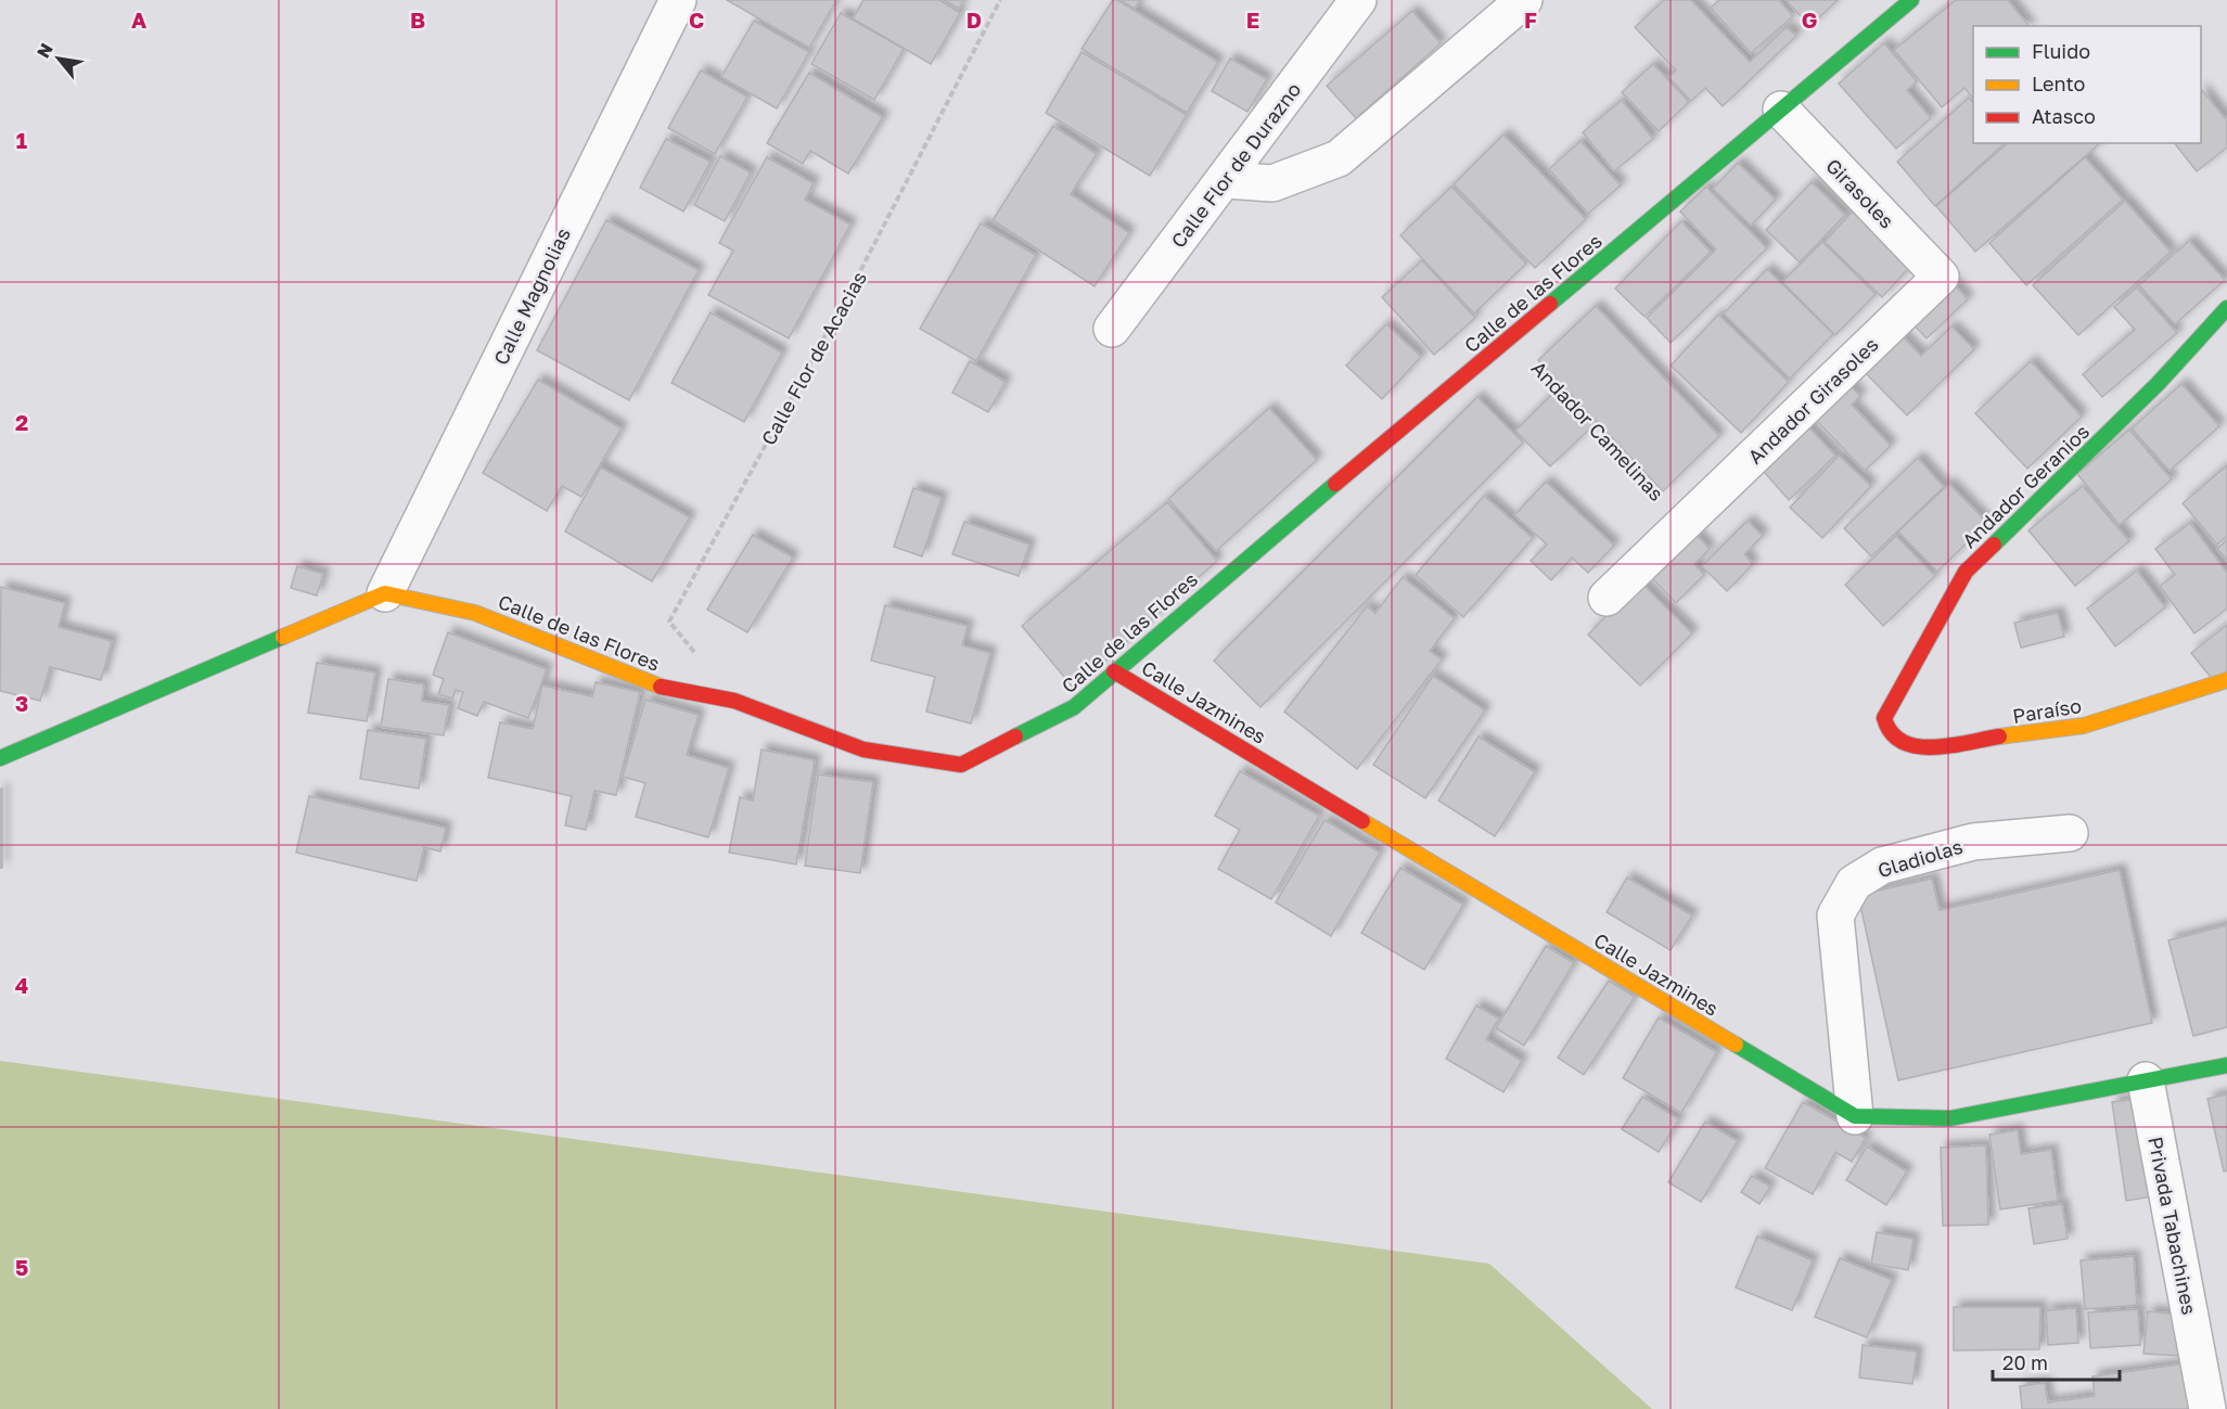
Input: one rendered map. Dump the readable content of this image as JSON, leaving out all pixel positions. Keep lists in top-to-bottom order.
{
  "streets": {
    "street": [
      "Calle Flor de Durazno",
      "Girasoles",
      "Calle de las Flores",
      "Calle Magnolias",
      "Andador Girasoles",
      "Andador Geranios",
      "Calle Jazmines",
      "Paraíso",
      "Gladiolas",
      "Privada Tabachines"
    ],
    "path": ["Calle Flor de Acacias", "Andador Camelinas"]
  },
  "crossings": [
    ["Girasoles", "Calle de las Flores"],
    ["Girasoles", "Andador Girasoles"],
    ["Calle de las Flores", "Calle Magnolias"],
    ["Calle de las Flores", "Calle Flor de Acacias"],
    ["Calle de las Flores", "Andador Camelinas"],
    ["Calle de las Flores", "Calle Jazmines"],
    ["Andador Girasoles", "Andador Camelinas"],
    ["Andador Geranios", "Paraíso"],
    ["Calle Jazmines", "Gladiolas"]
  ],
  "legend": ["Fluido", "Lento", "Atasco"],
  "scale_bar": "20 m",
  "north": "top left",
  "grid": {
    "columns": [
      "A",
      "B",
      "C",
      "D",
      "E",
      "F",
      "G"
    ],
    "rows": [
      "1",
      "2",
      "3",
      "4",
      "5"
    ]
  }
}
